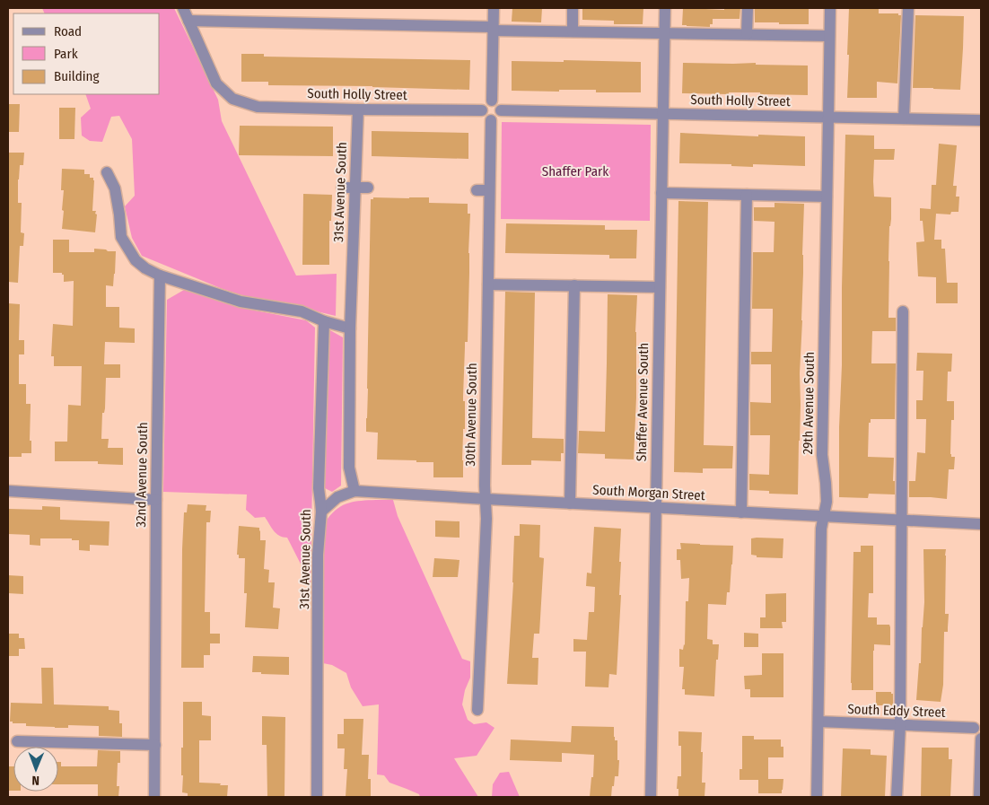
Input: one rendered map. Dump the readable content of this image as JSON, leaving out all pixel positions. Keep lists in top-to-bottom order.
{
  "streets": {
    "street": [
      "South Holly Street",
      "31st Avenue South",
      "Shaffer Avenue South",
      "29th Avenue South",
      "30th Avenue South",
      "32nd Avenue South",
      "South Morgan Street",
      "South Eddy Street"
    ]
  },
  "crossings": [
    ["South Holly Street", "31st Avenue South"],
    ["South Holly Street", "Shaffer Avenue South"],
    ["South Holly Street", "29th Avenue South"],
    ["South Holly Street", "30th Avenue South"],
    ["31st Avenue South", "South Morgan Street"],
    ["Shaffer Avenue South", "South Morgan Street"],
    ["29th Avenue South", "South Morgan Street"],
    ["29th Avenue South", "South Eddy Street"],
    ["30th Avenue South", "South Morgan Street"]
  ],
  "parks": ["Shaffer Park"],
  "legend": ["Road", "Park", "Building"],
  "north": "bottom"
}
